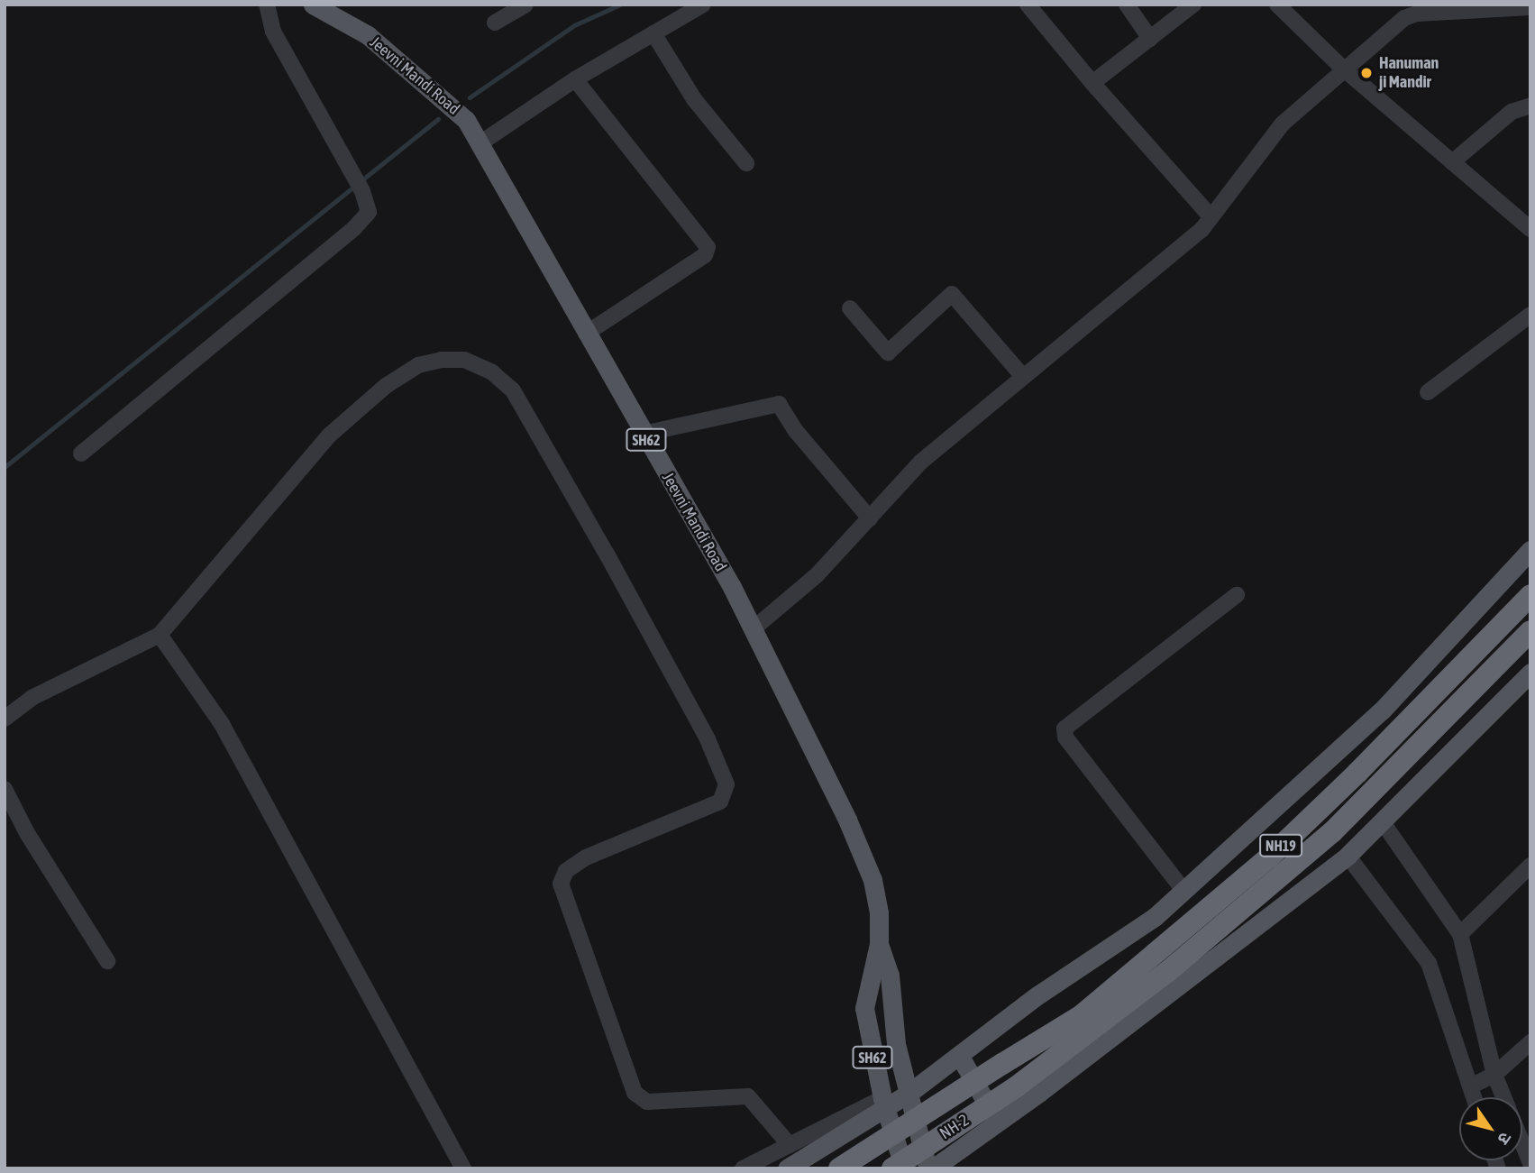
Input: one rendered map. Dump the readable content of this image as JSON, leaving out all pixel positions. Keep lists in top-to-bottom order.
{
  "streets": {
    "highway": ["NH19", "NH-2"],
    "main road": ["Jeevni Mandi Road", "SH62"]
  },
  "crossings": [
    ["NH19", "NH-2"]
  ],
  "places": ["Hanuman ji Mandir"],
  "north": "bottom right"
}
